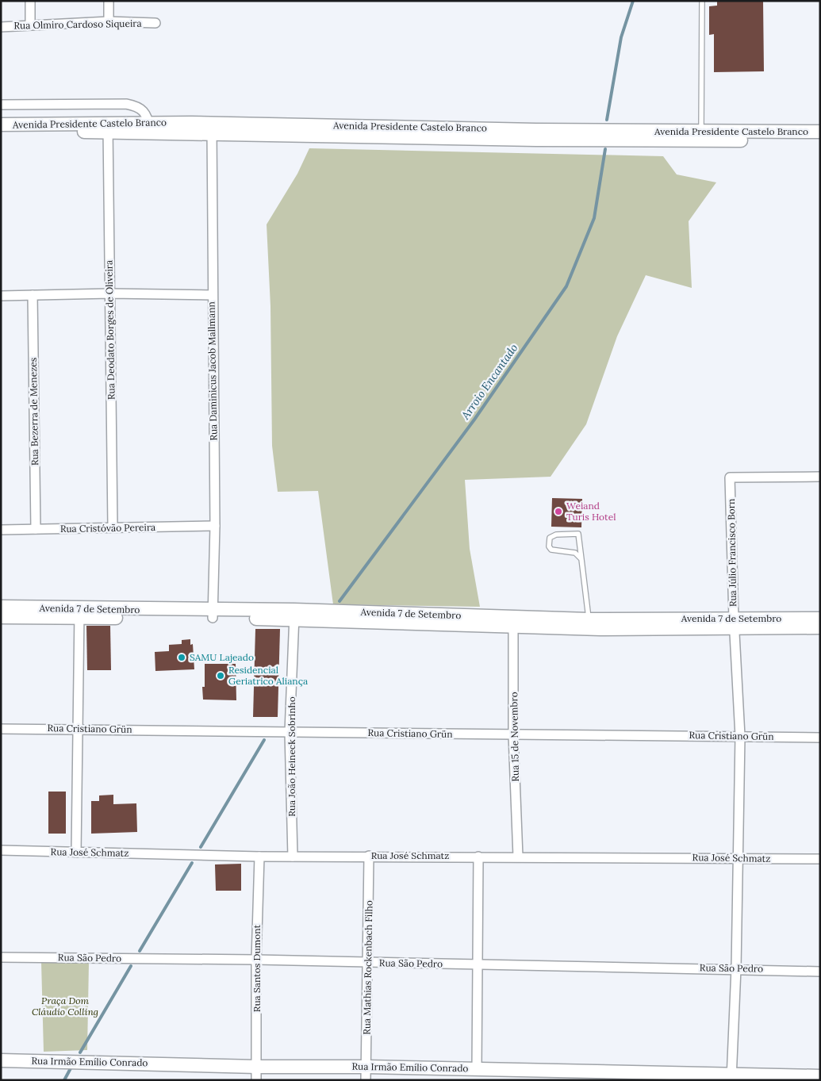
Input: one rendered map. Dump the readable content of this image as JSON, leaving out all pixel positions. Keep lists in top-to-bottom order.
{
  "streets": {
    "main road": ["Avenida Presidente Castelo Branco", "Avenida 7 de Setembro", "Rua Irmão Emílio Conrado"],
    "street": [
      "Rua Olmiro Cardoso Siqueira",
      "Rua Deodato Borges de Oliveira",
      "Rua Daminicus Jacob Mallmann",
      "Rua Bezerra de Menezes",
      "Rua Cristóvão Pereira",
      "Rua Júlio Francisco Born",
      "Rua Cristiano Grün",
      "Rua 15 de Novembro",
      "Rua João Heineck Sobrinho",
      "Rua José Schmatz",
      "Rua São Pedro",
      "Rua Mathias Rockenbach Filho",
      "Rua Santos Dumont"
    ]
  },
  "crossings": [
    ["Avenida Presidente Castelo Branco", "Rua Deodato Borges de Oliveira"],
    ["Avenida Presidente Castelo Branco", "Rua Daminicus Jacob Mallmann"],
    ["Rua Deodato Borges de Oliveira", "Rua Cristóvão Pereira"],
    ["Rua Daminicus Jacob Mallmann", "Rua Cristóvão Pereira"],
    ["Rua Daminicus Jacob Mallmann", "Avenida 7 de Setembro"],
    ["Rua Bezerra de Menezes", "Rua Cristóvão Pereira"],
    ["Rua Júlio Francisco Born", "Avenida 7 de Setembro"],
    ["Rua Júlio Francisco Born", "Rua Cristiano Grün"],
    ["Rua Júlio Francisco Born", "Rua José Schmatz"],
    ["Rua Júlio Francisco Born", "Rua São Pedro"],
    ["Rua Júlio Francisco Born", "Rua Irmão Emílio Conrado"],
    ["Avenida 7 de Setembro", "Rua 15 de Novembro"],
    ["Avenida 7 de Setembro", "Rua João Heineck Sobrinho"],
    ["Rua Cristiano Grün", "Rua 15 de Novembro"],
    ["Rua Cristiano Grün", "Rua João Heineck Sobrinho"],
    ["Rua 15 de Novembro", "Rua José Schmatz"],
    ["Rua João Heineck Sobrinho", "Rua José Schmatz"],
    ["Rua José Schmatz", "Rua Mathias Rockenbach Filho"],
    ["Rua José Schmatz", "Rua Santos Dumont"],
    ["Rua São Pedro", "Rua Mathias Rockenbach Filho"],
    ["Rua São Pedro", "Rua Santos Dumont"],
    ["Rua Mathias Rockenbach Filho", "Rua Irmão Emílio Conrado"],
    ["Rua Santos Dumont", "Rua Irmão Emílio Conrado"]
  ],
  "water": ["Arroio Encantado"],
  "parks": ["Praça Dom Cláudio Colling"],
  "places": ["Weiand Turis Hotel", "SAMU Lajeado", "Residencial Geriatrico Aliança"]
}
